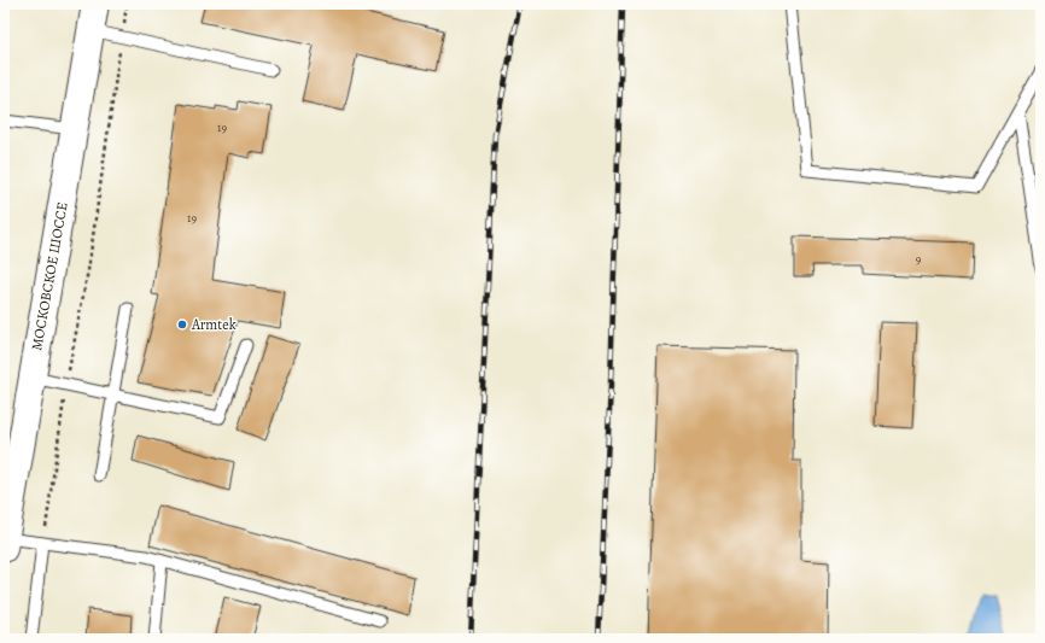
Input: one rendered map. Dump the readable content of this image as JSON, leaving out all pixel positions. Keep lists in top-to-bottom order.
{
  "streets": {
    "main road": ["МОСКОВСКОЕ ШОССЕ"]
  },
  "places": ["Armtek"],
  "house_numbers": ["19", "19", "9"]
}
